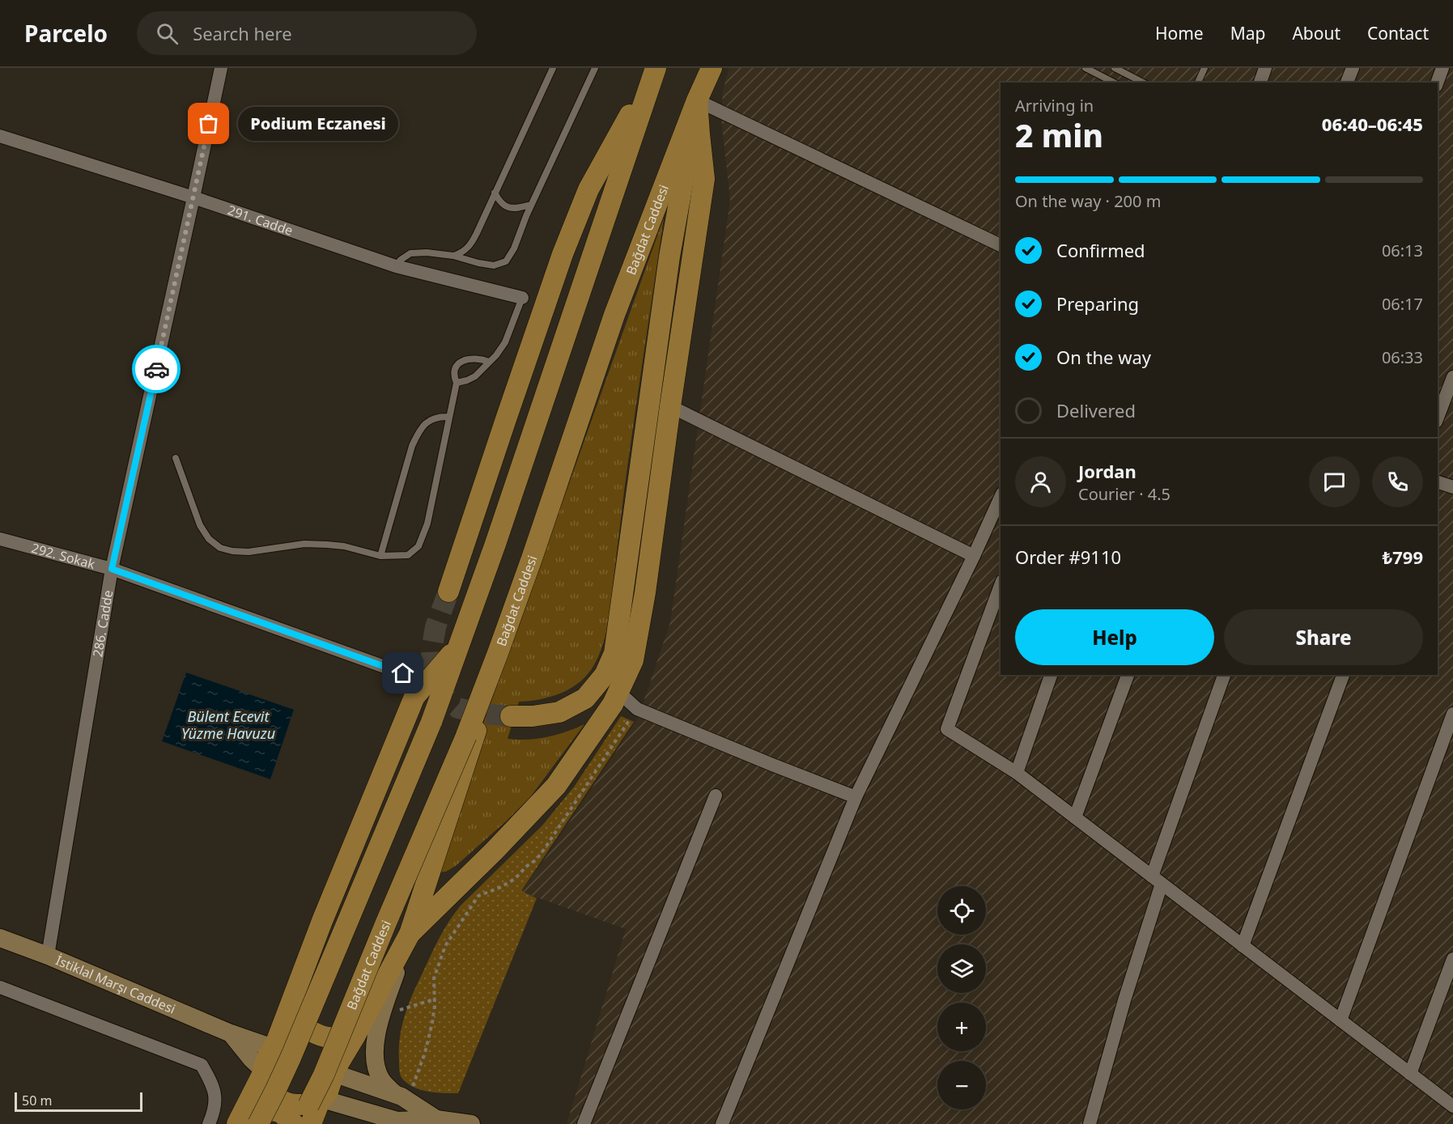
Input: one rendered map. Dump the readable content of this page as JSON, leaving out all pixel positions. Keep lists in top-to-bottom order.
{
  "streets": {
    "main road": ["Bağdat Caddesi", "İstiklal Marşı Caddesi"],
    "street": ["291. Cadde", "292. Sokak", "286. Cadde"]
  },
  "crossings": [
    ["291. Cadde", "286. Cadde"],
    ["292. Sokak", "286. Cadde"],
    ["286. Cadde", "İstiklal Marşı Caddesi"]
  ],
  "water": ["Bülent Ecevit Yüzme Havuzu"],
  "places": ["Podium Eczanesi"],
  "scale_bar": "50 m",
  "page": {
    "header": "Parcelo",
    "search": "Search here",
    "nav": [
      "Home",
      "Map",
      "About",
      "Contact"
    ],
    "heading": ["2 min", "Arriving in", "06:40–06:45"],
    "panel": [
      "Jordan",
      "Courier · 4.5",
      "Order #9110",
      "₺799"
    ],
    "bubble": "Podium Eczanesi",
    "bar": "On the way · 200 m",
    "list": [
      ["Confirmed", "06:13"],
      ["Preparing", "06:17"],
      ["On the way", "06:33"],
      "Delivered"
    ],
    "buttons": ["Help", "Share"],
    "map_buttons": ["+", "−"],
    "scale": "50 m"
  }
}
